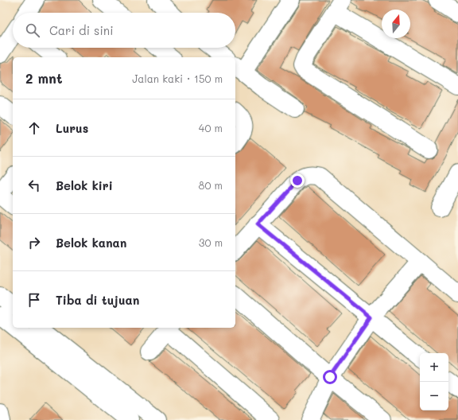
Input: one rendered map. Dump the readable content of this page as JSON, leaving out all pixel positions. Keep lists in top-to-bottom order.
{
  "north": "top",
  "page": {
    "search": "Cari di sini",
    "heading": ["2 mnt", "Jalan kaki · 150 m"],
    "list": [
      ["Lurus", "40 m"],
      ["Belok kiri", "80 m"],
      ["Belok kanan", "30 m"],
      "Tiba di tujuan"
    ],
    "map_buttons": ["+", "−"]
  }
}
